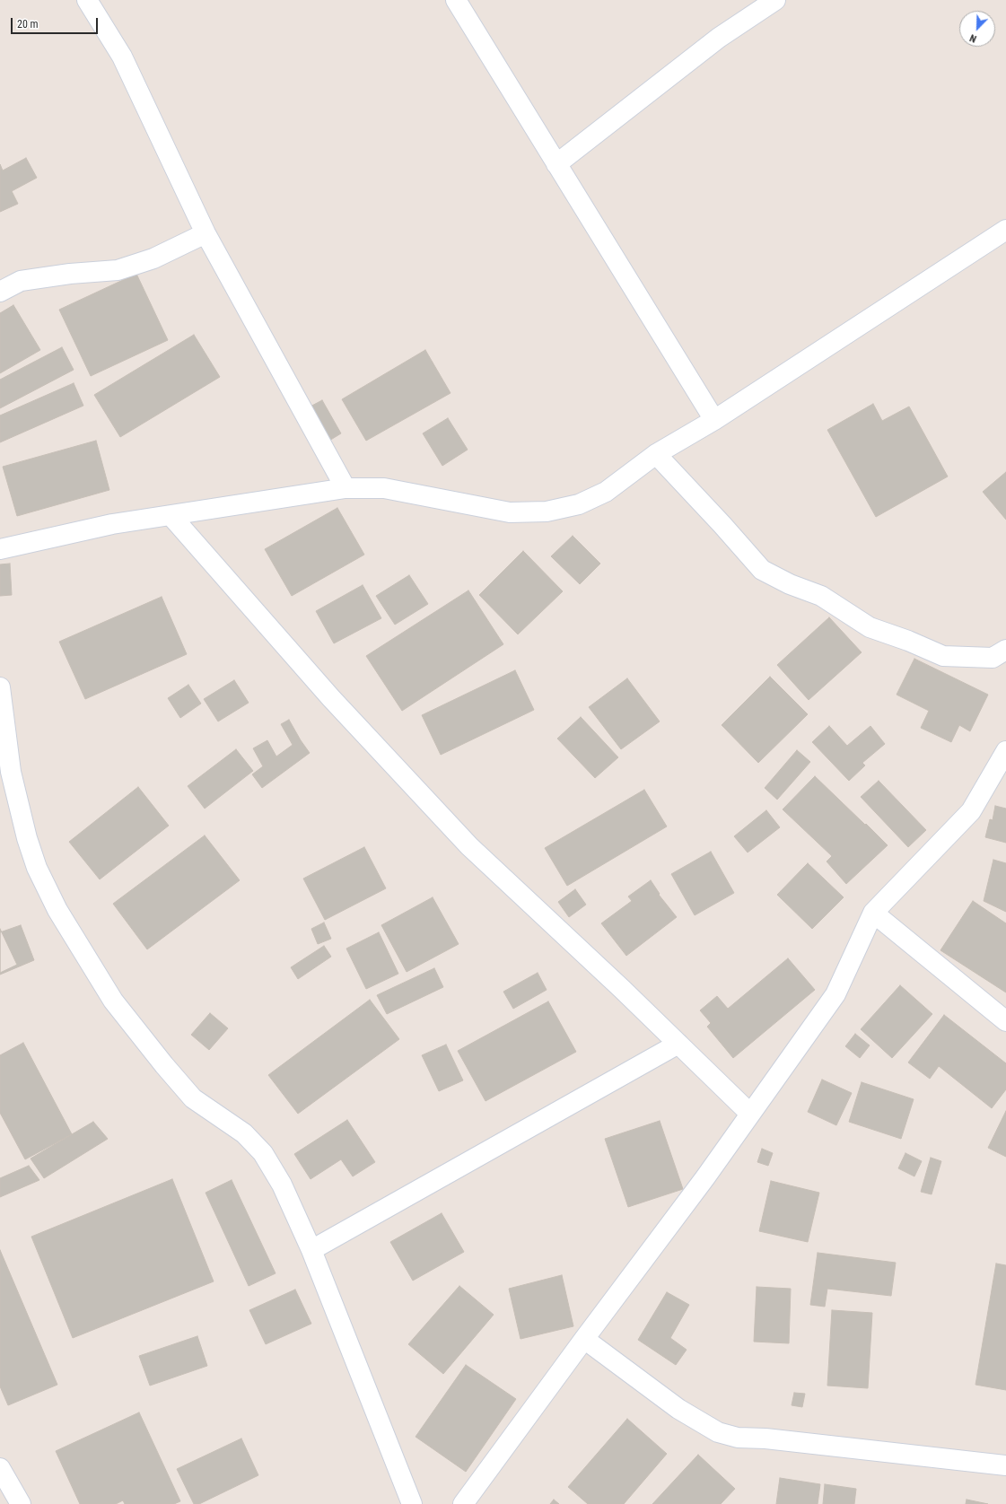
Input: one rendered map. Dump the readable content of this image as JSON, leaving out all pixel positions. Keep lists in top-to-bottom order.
{
  "scale_bar": "20 m",
  "north": "bottom left"
}
